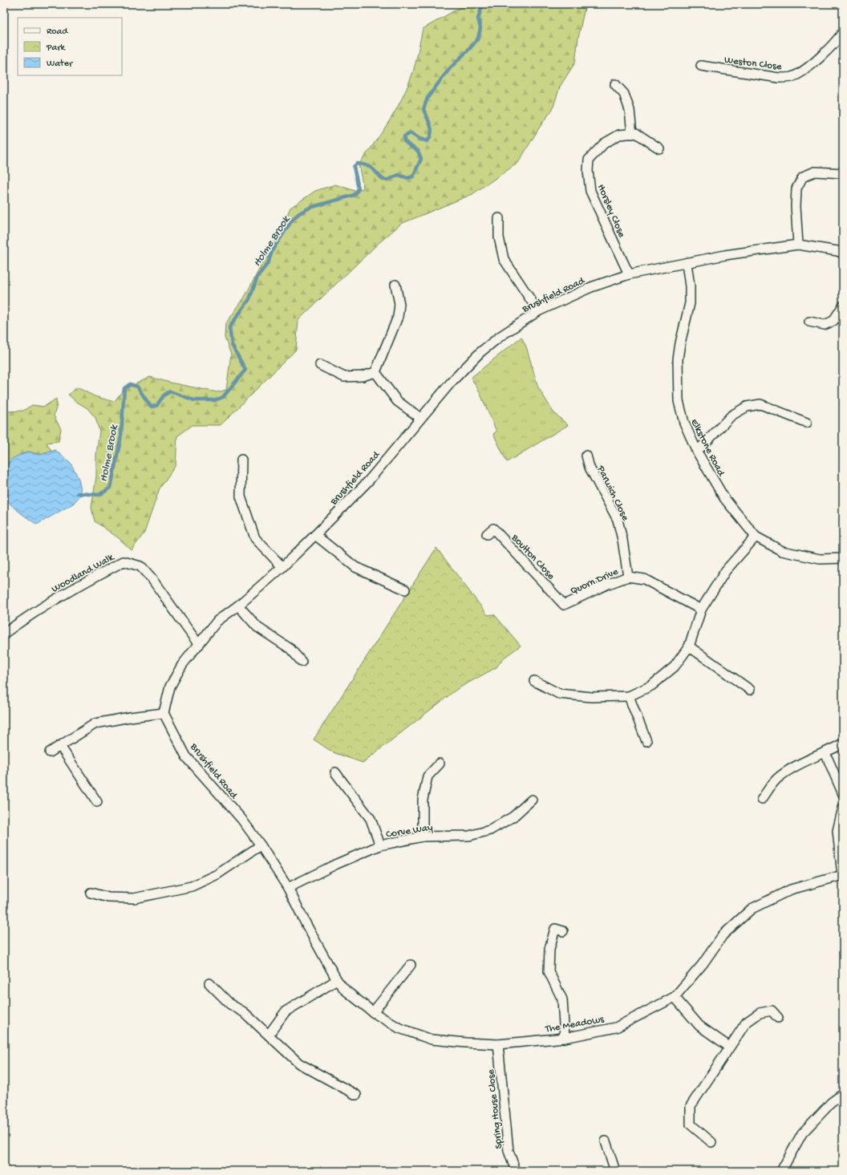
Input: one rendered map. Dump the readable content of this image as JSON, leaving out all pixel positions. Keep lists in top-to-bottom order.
{
  "streets": {
    "street": [
      "Weston Close",
      "Horsley Close",
      "Brushfield Road",
      "Elkstone Road",
      "Parwich Close",
      "Boulton Close",
      "Woodland Walk",
      "Quorn Drive",
      "Corve Way",
      "The Meadows",
      "Spring House Close"
    ]
  },
  "crossings": [
    ["Horsley Close", "Brushfield Road"],
    ["Brushfield Road", "Elkstone Road"],
    ["Brushfield Road", "Woodland Walk"],
    ["Brushfield Road", "Corve Way"],
    ["Brushfield Road", "The Meadows"],
    ["Parwich Close", "Quorn Drive"],
    ["Boulton Close", "Quorn Drive"],
    ["The Meadows", "Spring House Close"]
  ],
  "water": ["Holme Brook"],
  "legend": ["Road", "Park", "Water"]
}
